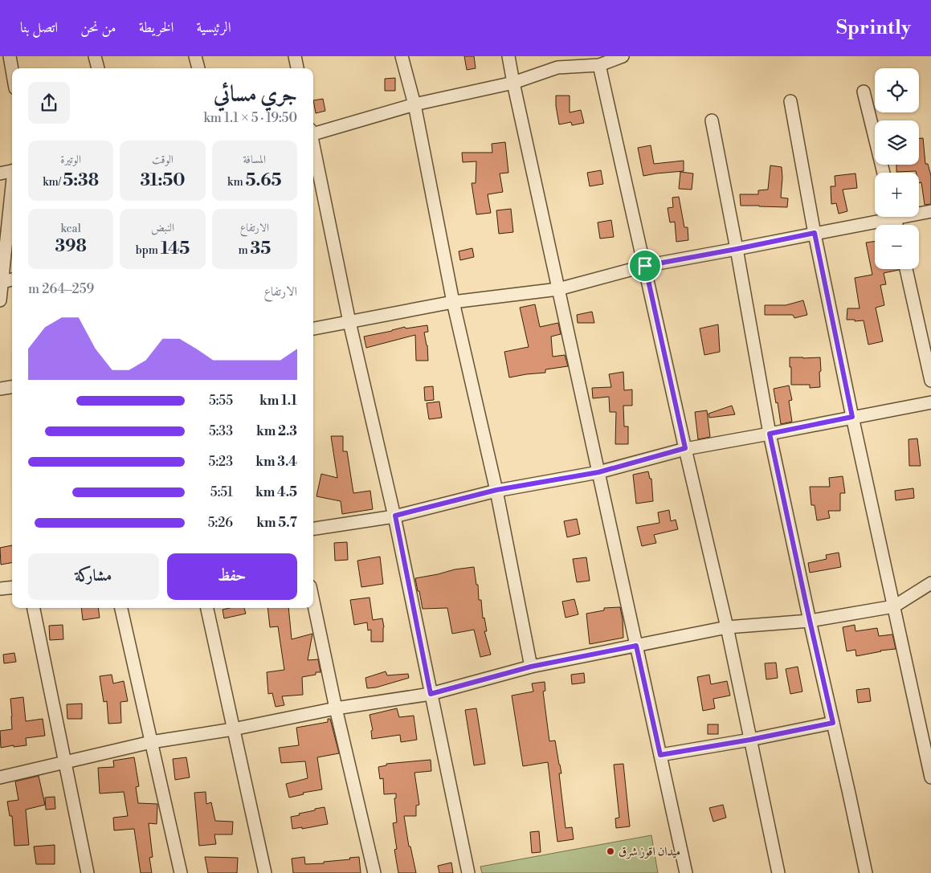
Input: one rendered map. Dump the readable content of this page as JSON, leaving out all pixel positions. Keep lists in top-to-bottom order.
{
  "places": ["ميدان اقوز شرق"],
  "page": {
    "header": "Sprintly",
    "nav": [
      "الرئيسية",
      "الخريطة",
      "من نحن",
      "اتصل بنا"
    ],
    "map_buttons": ["+", "−"],
    "heading": ["جري مسائي", "19:50 · 5 × 1.1 km"],
    "stats": [
      ["المسافة", "5.65 km"],
      ["الوقت", "31:50"],
      ["الوتيرة", "5:38 /km"],
      ["الارتفاع", "35 m"],
      ["النبض", "145 bpm"],
      ["kcal", "398"]
    ],
    "chart": ["الارتفاع", "259–264 m"],
    "list": [
      {
        "name": "1.1 km",
        "note": "5:55"
      },
      {
        "name": "2.3 km",
        "note": "5:33"
      },
      {
        "name": "3.4 km",
        "note": "5:23"
      },
      {
        "name": "4.5 km",
        "note": "5:51"
      },
      {
        "name": "5.7 km",
        "note": "5:26"
      }
    ],
    "buttons": ["حفظ", "مشاركة"]
  }
}
